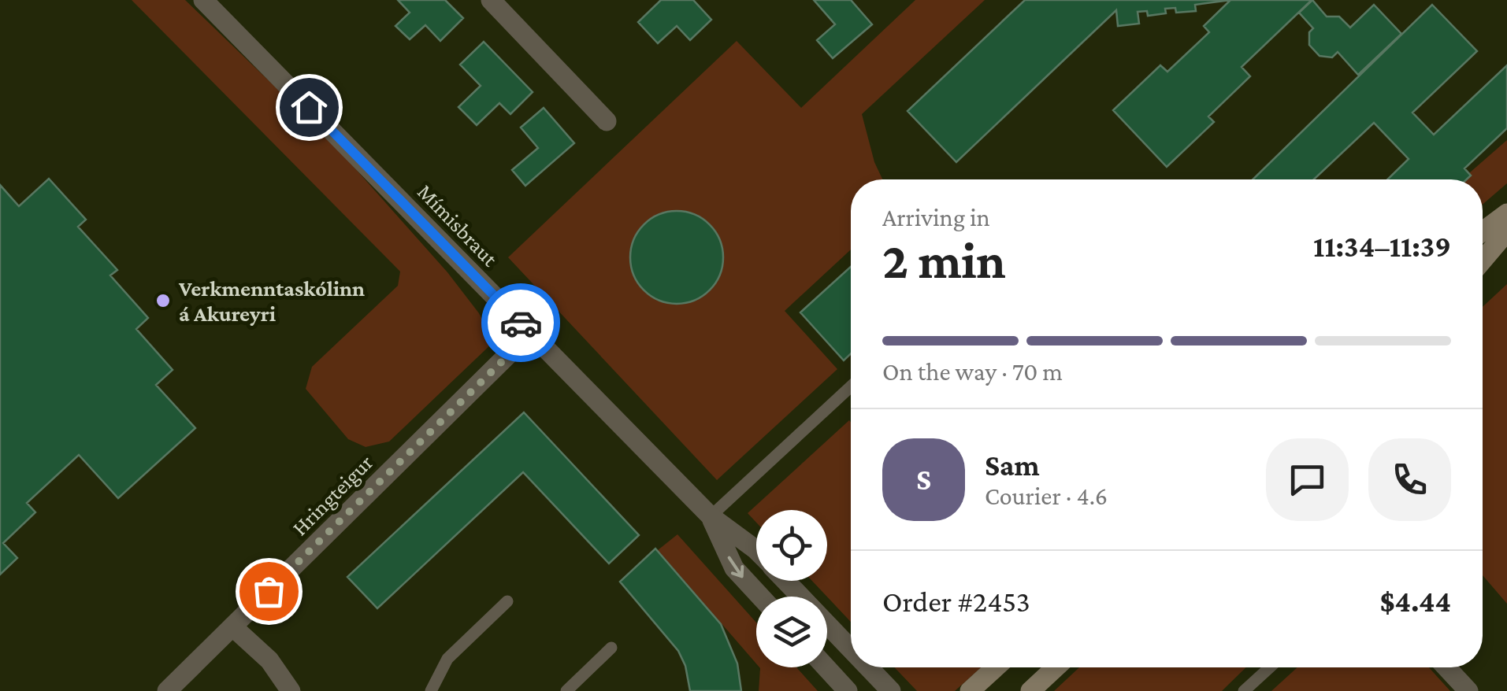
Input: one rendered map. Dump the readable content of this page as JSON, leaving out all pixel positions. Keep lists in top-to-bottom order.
{
  "streets": {
    "street": ["Mímisbraut", "Hringteigur"]
  },
  "crossings": [
    ["Mímisbraut", "Hringteigur"]
  ],
  "places": ["Verkmenntaskólinn á Akureyri"],
  "page": {
    "heading": ["2 min", "Arriving in", "11:34–11:39"],
    "panel": [
      "Sam",
      "Courier · 4.6",
      "Order #2453",
      "$4.44"
    ],
    "bar": "On the way · 70 m",
    "round": "S"
  }
}
